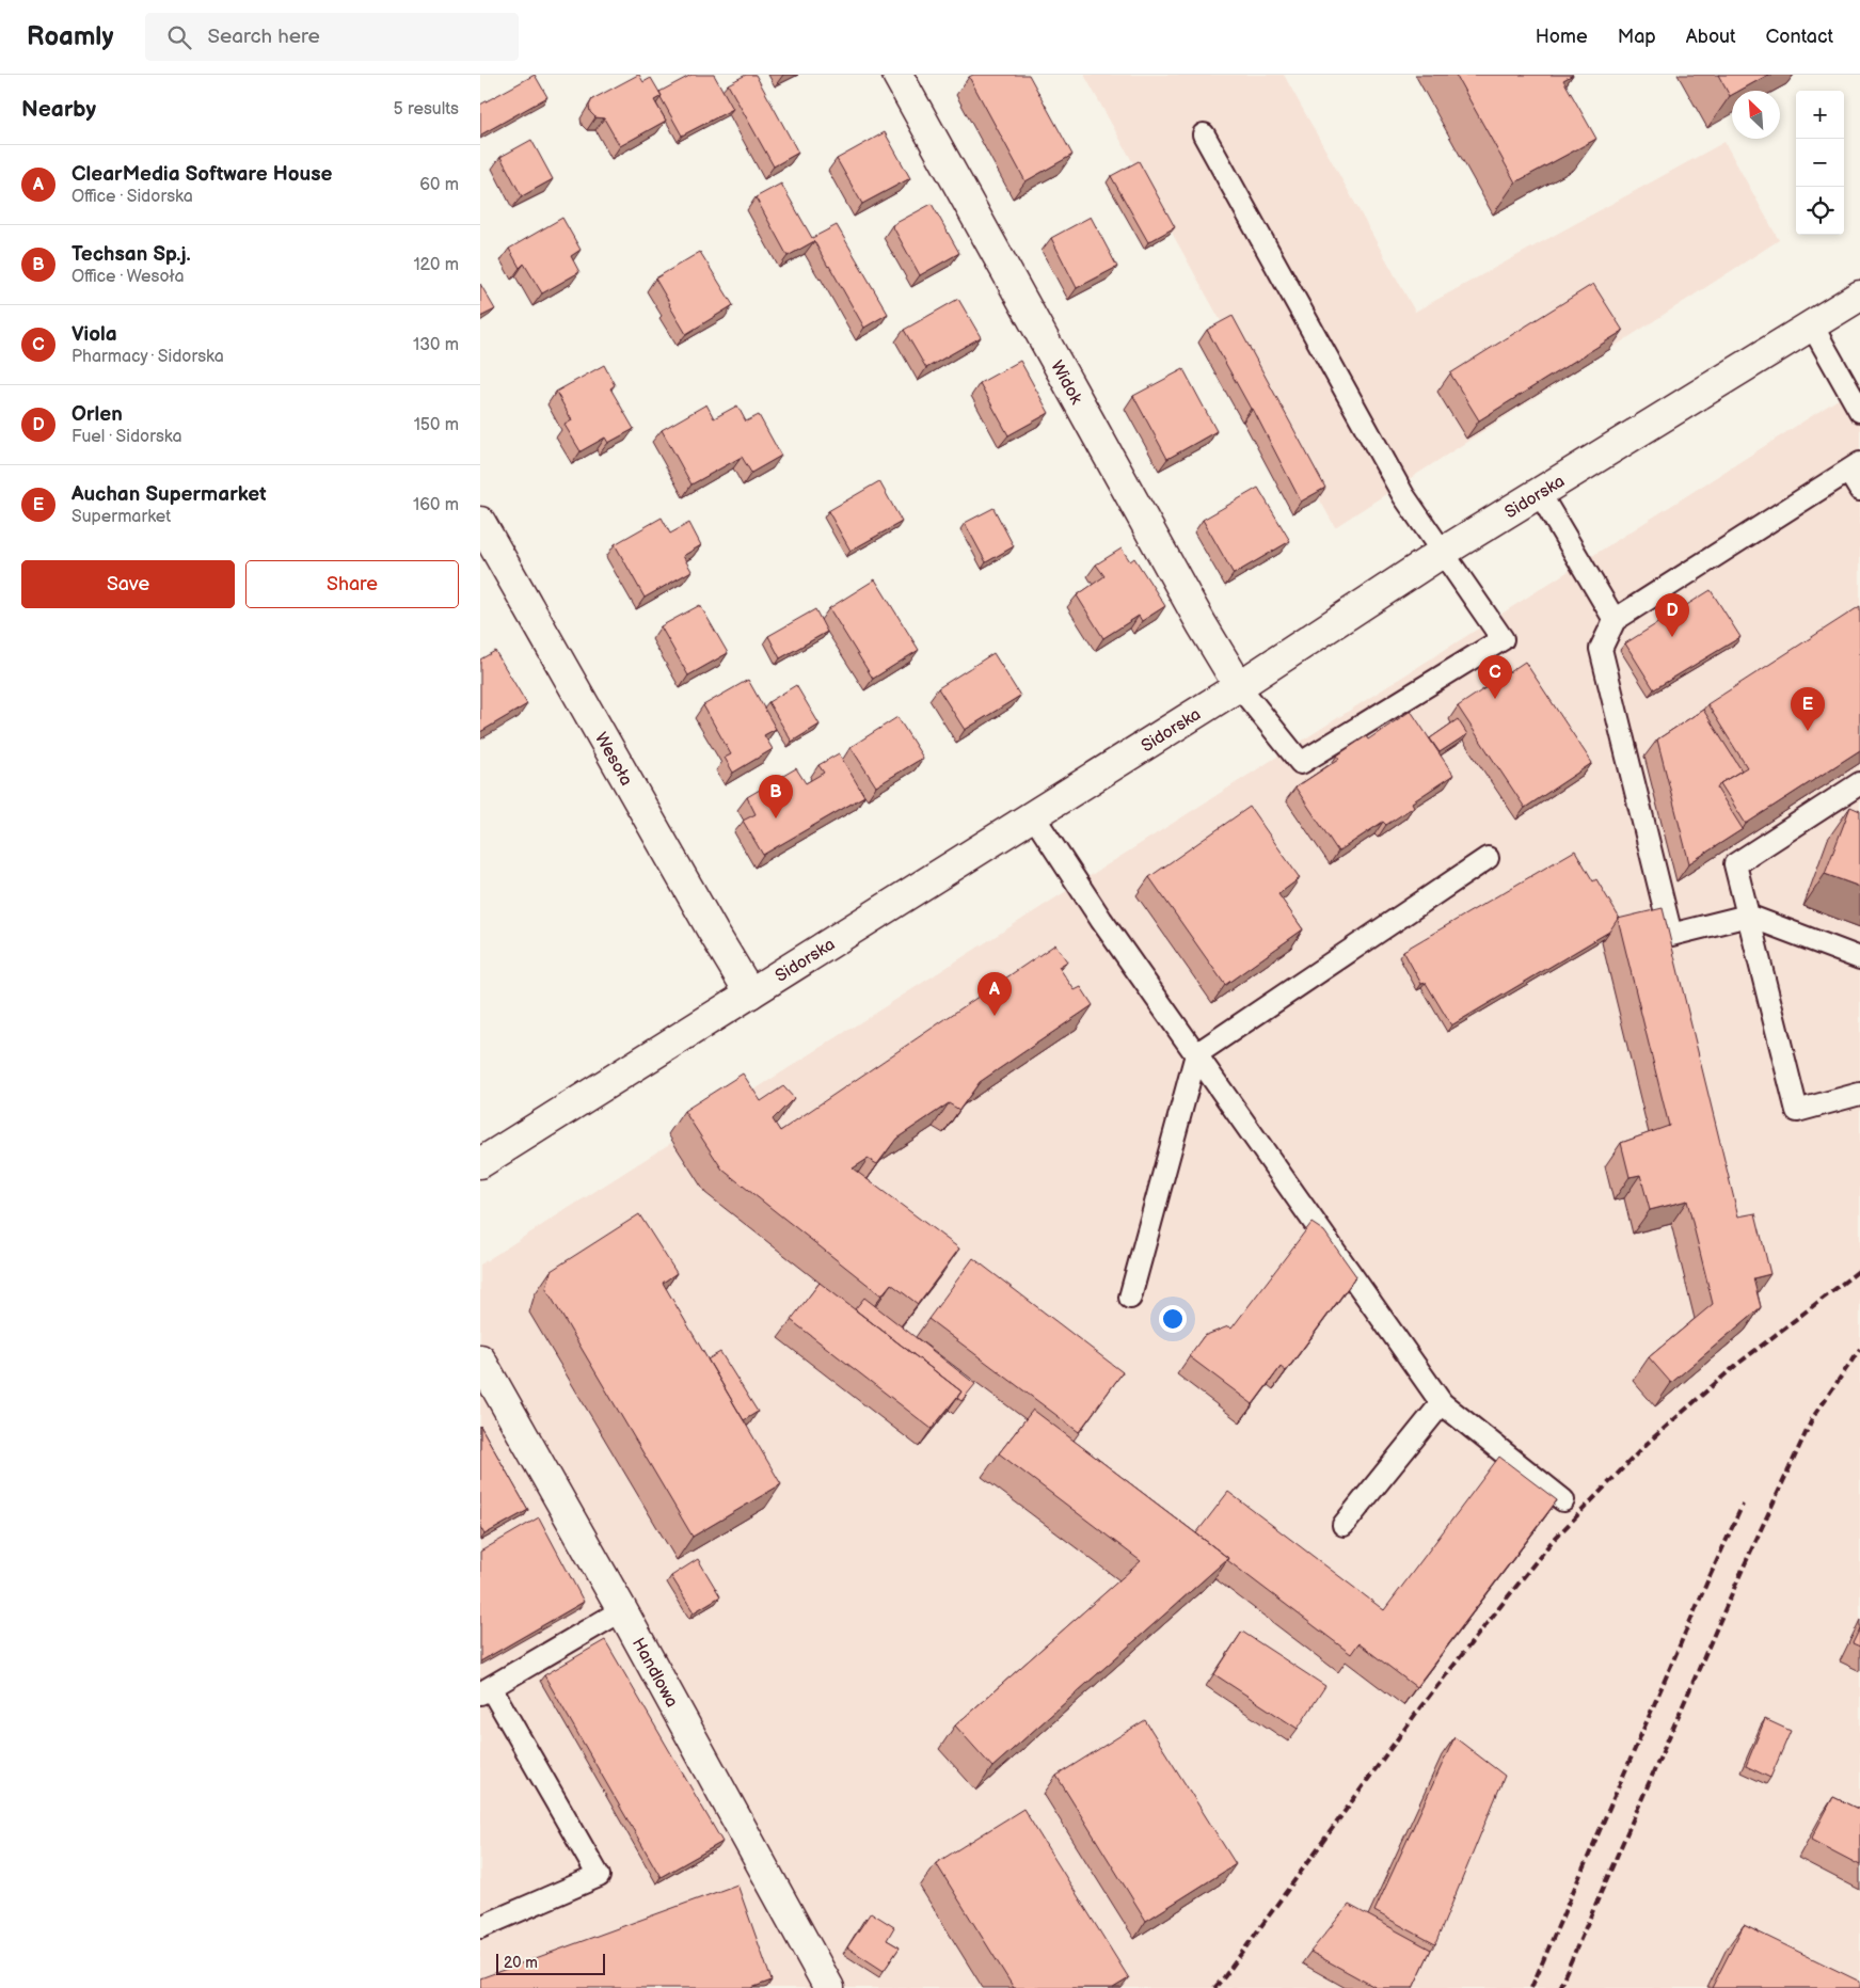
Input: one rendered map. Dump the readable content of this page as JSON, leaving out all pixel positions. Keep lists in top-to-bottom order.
{
  "streets": {
    "street": [
      "Widok",
      "Sidorska",
      "Wesoła",
      "Handlowa"
    ]
  },
  "crossings": [
    ["Widok", "Sidorska"],
    ["Sidorska", "Wesoła"]
  ],
  "scale_bar": "20 m",
  "north": "top left",
  "page": {
    "header": "Roamly",
    "search": "Search here",
    "nav": [
      "Home",
      "Map",
      "About",
      "Contact"
    ],
    "heading": ["Nearby", "5 results"],
    "map_buttons": ["+", "−"],
    "list": [
      {
        "mark": "A",
        "name": "ClearMedia Software House",
        "note": "Office · Sidorska",
        "value": "60 m"
      },
      {
        "mark": "B",
        "name": "Techsan Sp.j.",
        "note": "Office · Wesoła",
        "value": "120 m"
      },
      {
        "mark": "C",
        "name": "Viola",
        "note": "Pharmacy · Sidorska",
        "value": "130 m"
      },
      {
        "mark": "D",
        "name": "Orlen",
        "note": "Fuel · Sidorska",
        "value": "150 m"
      },
      {
        "mark": "E",
        "name": "Auchan Supermarket",
        "note": "Supermarket",
        "value": "160 m"
      }
    ],
    "buttons": ["Save", "Share"],
    "pins": [
      "D",
      "C",
      "E",
      "B",
      "A"
    ],
    "scale": "20 m"
  }
}
